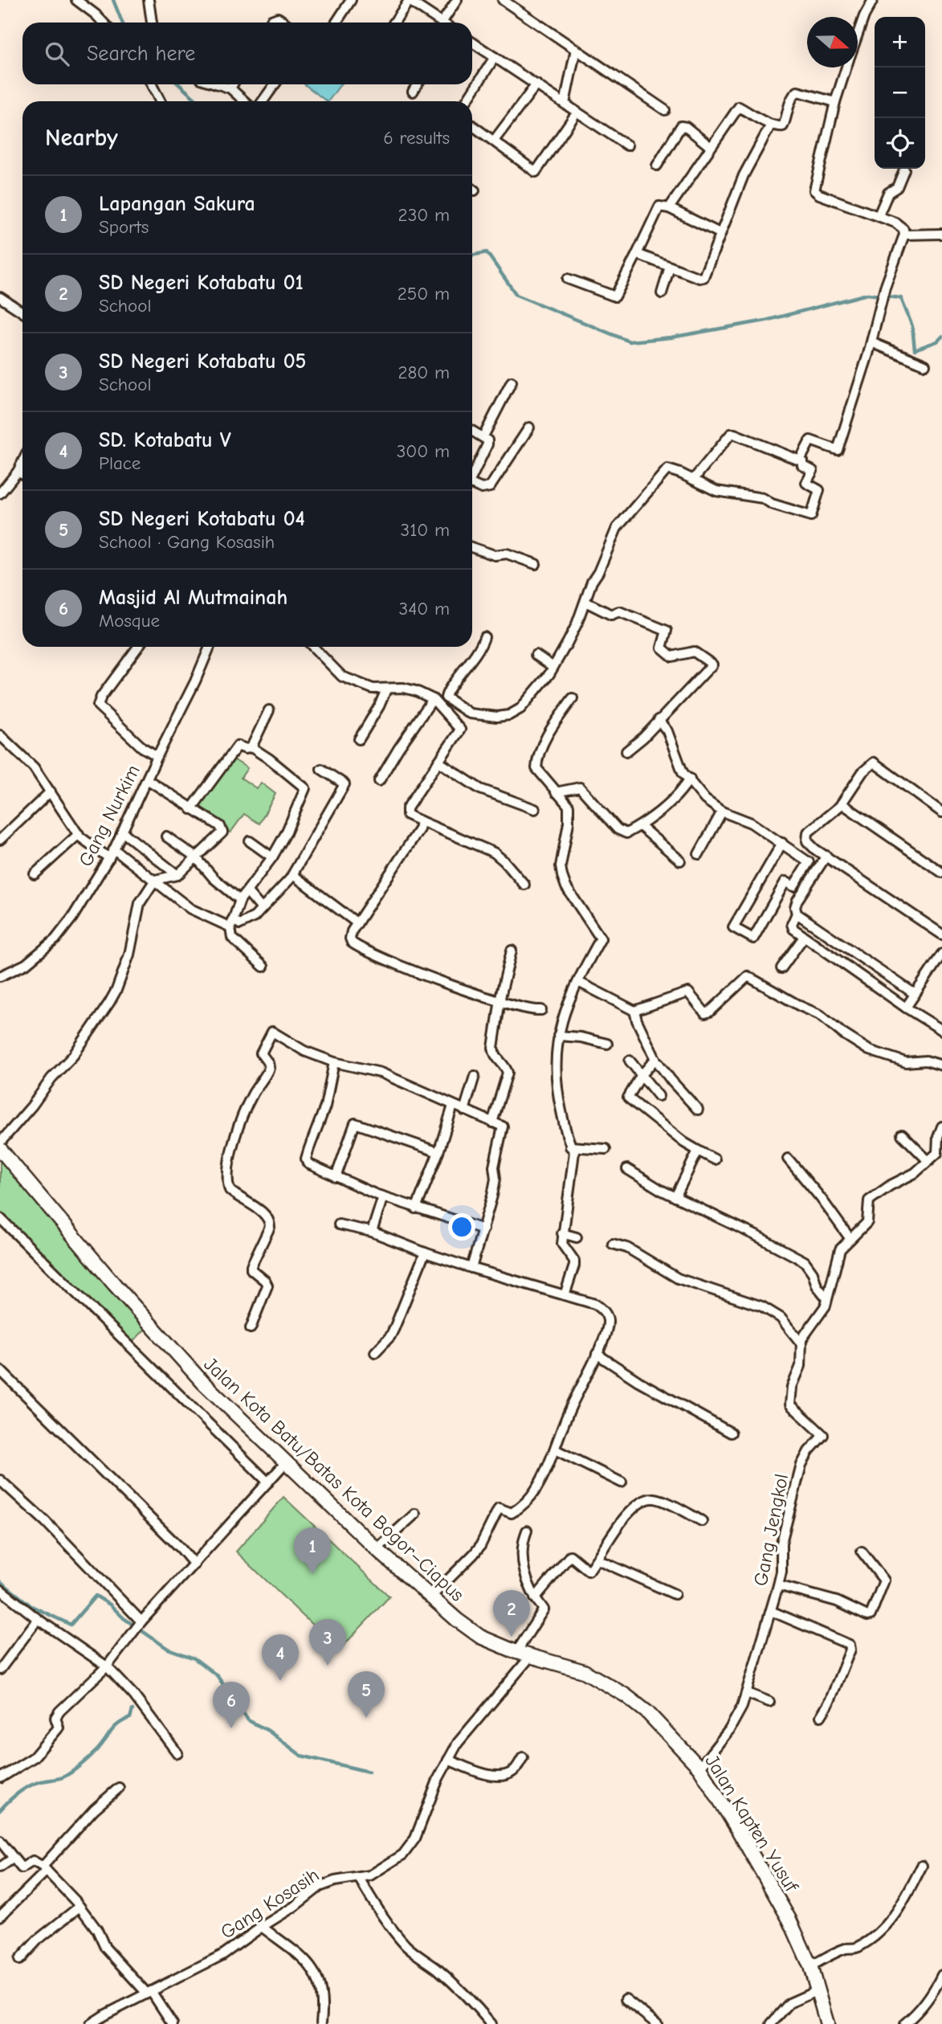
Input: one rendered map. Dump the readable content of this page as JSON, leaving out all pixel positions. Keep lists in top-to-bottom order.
{
  "streets": {
    "main road": ["Jalan Kota Batu/Batas Kota Bogor–Ciapus", "Jalan Kapten Yusuf"],
    "street": ["Gang Nurkim", "Gang Jengkol", "Gang Kosasih"]
  },
  "crossings": [
    ["Jalan Kota Batu/Batas Kota Bogor–Ciapus", "Jalan Kapten Yusuf"],
    ["Jalan Kota Batu/Batas Kota Bogor–Ciapus", "Gang Kosasih"],
    ["Gang Jengkol", "Jalan Kapten Yusuf"],
    ["Jalan Kapten Yusuf", "Gang Kosasih"]
  ],
  "north": "right",
  "page": {
    "map_buttons": ["+", "−"],
    "search": "Search here",
    "heading": ["Nearby", "6 results"],
    "list": [
      {
        "mark": "1",
        "name": "Lapangan Sakura",
        "note": "Sports",
        "value": "230 m"
      },
      {
        "mark": "2",
        "name": "SD Negeri Kotabatu 01",
        "note": "School",
        "value": "250 m"
      },
      {
        "mark": "3",
        "name": "SD Negeri Kotabatu 05",
        "note": "School",
        "value": "280 m"
      },
      {
        "mark": "4",
        "name": "SD. Kotabatu V",
        "note": "Place",
        "value": "300 m"
      },
      {
        "mark": "5",
        "name": "SD Negeri Kotabatu 04",
        "note": "School · Gang Kosasih",
        "value": "310 m"
      },
      {
        "mark": "6",
        "name": "Masjid Al Mutmainah",
        "note": "Mosque",
        "value": "340 m"
      }
    ],
    "pins": [
      "1",
      "2",
      "3",
      "4",
      "5",
      "6"
    ]
  }
}
